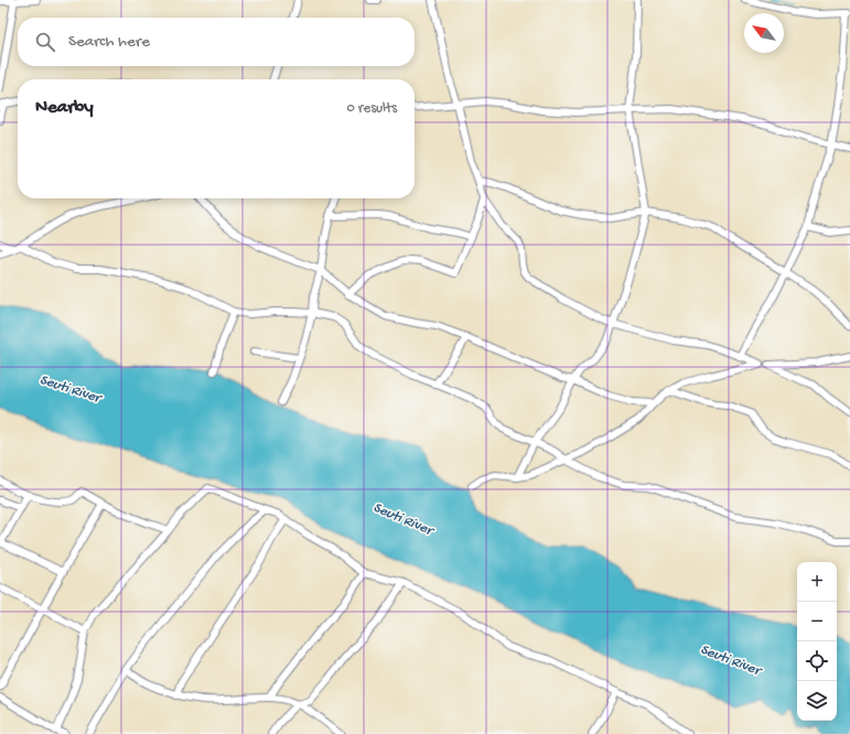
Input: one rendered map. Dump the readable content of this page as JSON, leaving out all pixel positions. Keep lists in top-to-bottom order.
{
  "water": ["Seuti River"],
  "north": "top left",
  "page": {
    "search": "Search here",
    "heading": ["Nearby", "0 results"],
    "map_buttons": ["+", "−"]
  }
}
